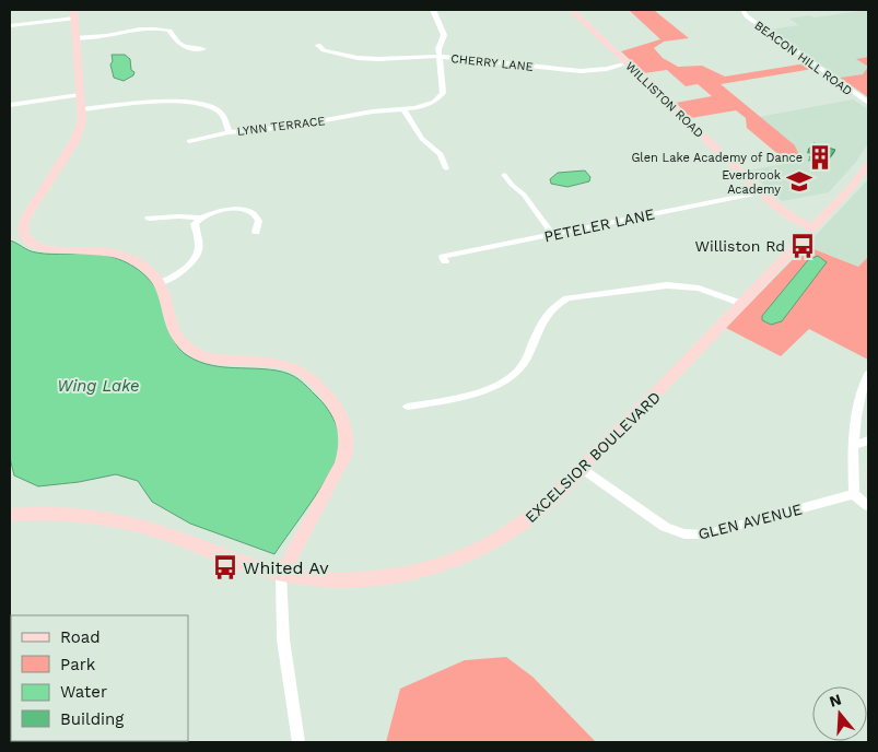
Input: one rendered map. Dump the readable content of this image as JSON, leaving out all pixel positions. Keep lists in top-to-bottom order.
{
  "streets": {
    "main road": ["WILLISTON ROAD", "EXCELSIOR BOULEVARD"],
    "street": [
      "BEACON HILL ROAD",
      "CHERRY LANE",
      "LYNN TERRACE",
      "PETELER LANE",
      "GLEN AVENUE"
    ]
  },
  "crossings": [
    ["CHERRY LANE", "WILLISTON ROAD"],
    ["WILLISTON ROAD", "PETELER LANE"],
    ["WILLISTON ROAD", "EXCELSIOR BOULEVARD"],
    ["EXCELSIOR BOULEVARD", "GLEN AVENUE"]
  ],
  "water": ["Wing Lake"],
  "places": {
    "building": ["Glen Lake Academy of Dance"],
    "school or university": ["Everbrook Academy"],
    "bus stop": ["Williston Rd", "Whited Av"]
  },
  "legend": [
    "Road",
    "Park",
    "Water",
    "Building"
  ],
  "north": "top"
}
